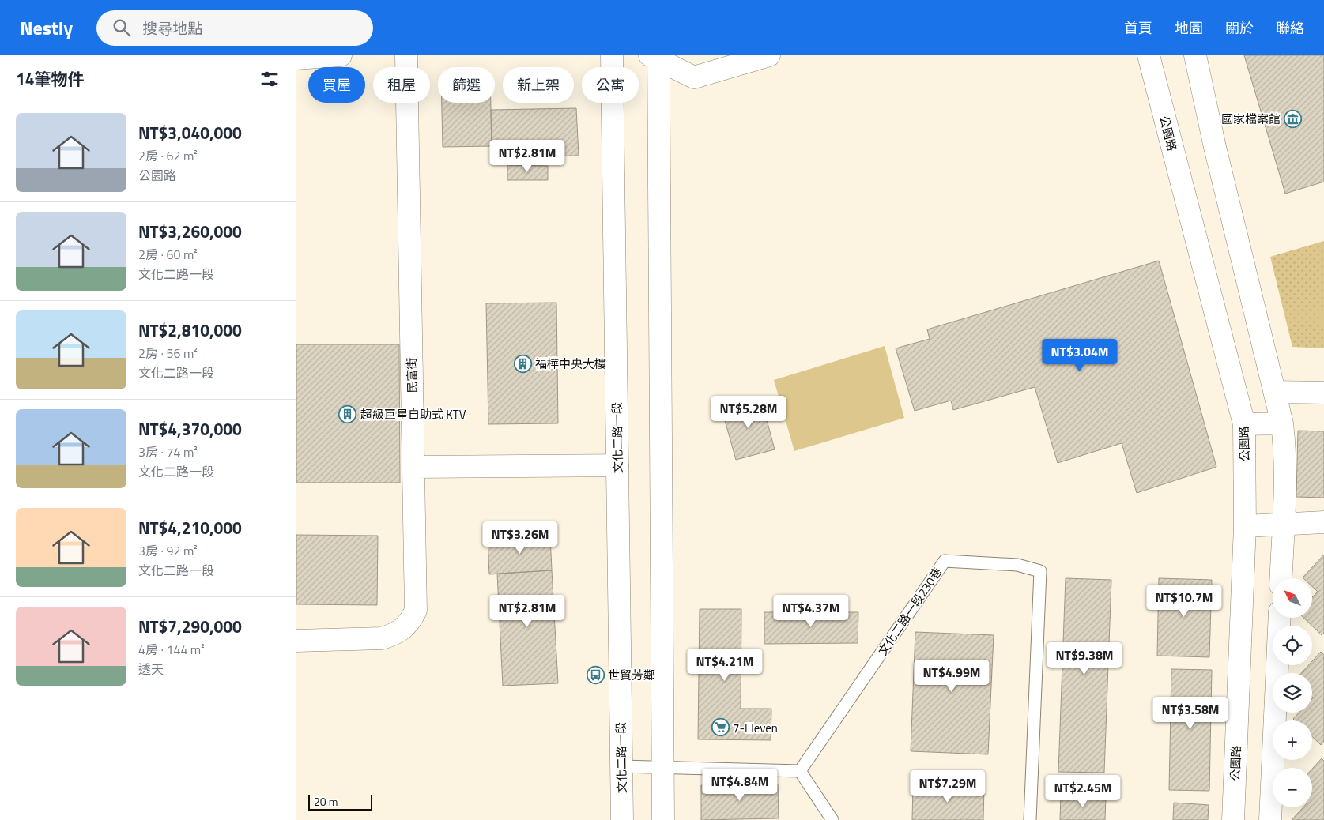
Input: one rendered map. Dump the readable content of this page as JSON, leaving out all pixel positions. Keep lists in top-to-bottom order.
{
  "streets": {
    "street": ["公園路", "民富街", "文化二路一段"],
    "lane": ["文化二路一段230巷"]
  },
  "places": {
    "museum": ["國家檔案館"],
    "building": ["福樺中央大樓", "超級巨星自助式 KTV"],
    "bus stop": ["世貿芳鄰"],
    "supermarket": ["7-Eleven"]
  },
  "scale_bar": "20 m",
  "north": "top left",
  "page": {
    "header": "Nestly",
    "search": "搜尋地點",
    "nav": [
      "首頁",
      "地圖",
      "關於",
      "聯絡"
    ],
    "heading": "14筆物件",
    "chip": [
      "買屋",
      "租屋",
      "篩選",
      "新上架",
      "公寓"
    ],
    "list": [
      {
        "name": "NT$3,040,000",
        "note": "2房 · 62 m² · 公園路"
      },
      {
        "name": "NT$3,260,000",
        "note": "2房 · 60 m² · 文化二路一段"
      },
      {
        "name": "NT$2,810,000",
        "note": "2房 · 56 m² · 文化二路一段"
      },
      {
        "name": "NT$4,370,000",
        "note": "3房 · 74 m² · 文化二路一段"
      },
      {
        "name": "NT$4,210,000",
        "note": "3房 · 92 m² · 文化二路一段"
      },
      {
        "name": "NT$7,290,000",
        "note": "4房 · 144 m² · 透天"
      }
    ],
    "price": [
      "NT$2.81M",
      "NT$3.04M",
      "NT$5.28M",
      "NT$3.26M",
      "NT$10.7M",
      "NT$2.81M",
      "NT$4.37M",
      "NT$9.38M",
      "NT$4.21M",
      "NT$4.99M",
      "NT$3.58M",
      "NT$4.84M",
      "NT$7.29M",
      "NT$2.45M"
    ],
    "map_buttons": ["+", "−"],
    "scale": "20 m"
  }
}
